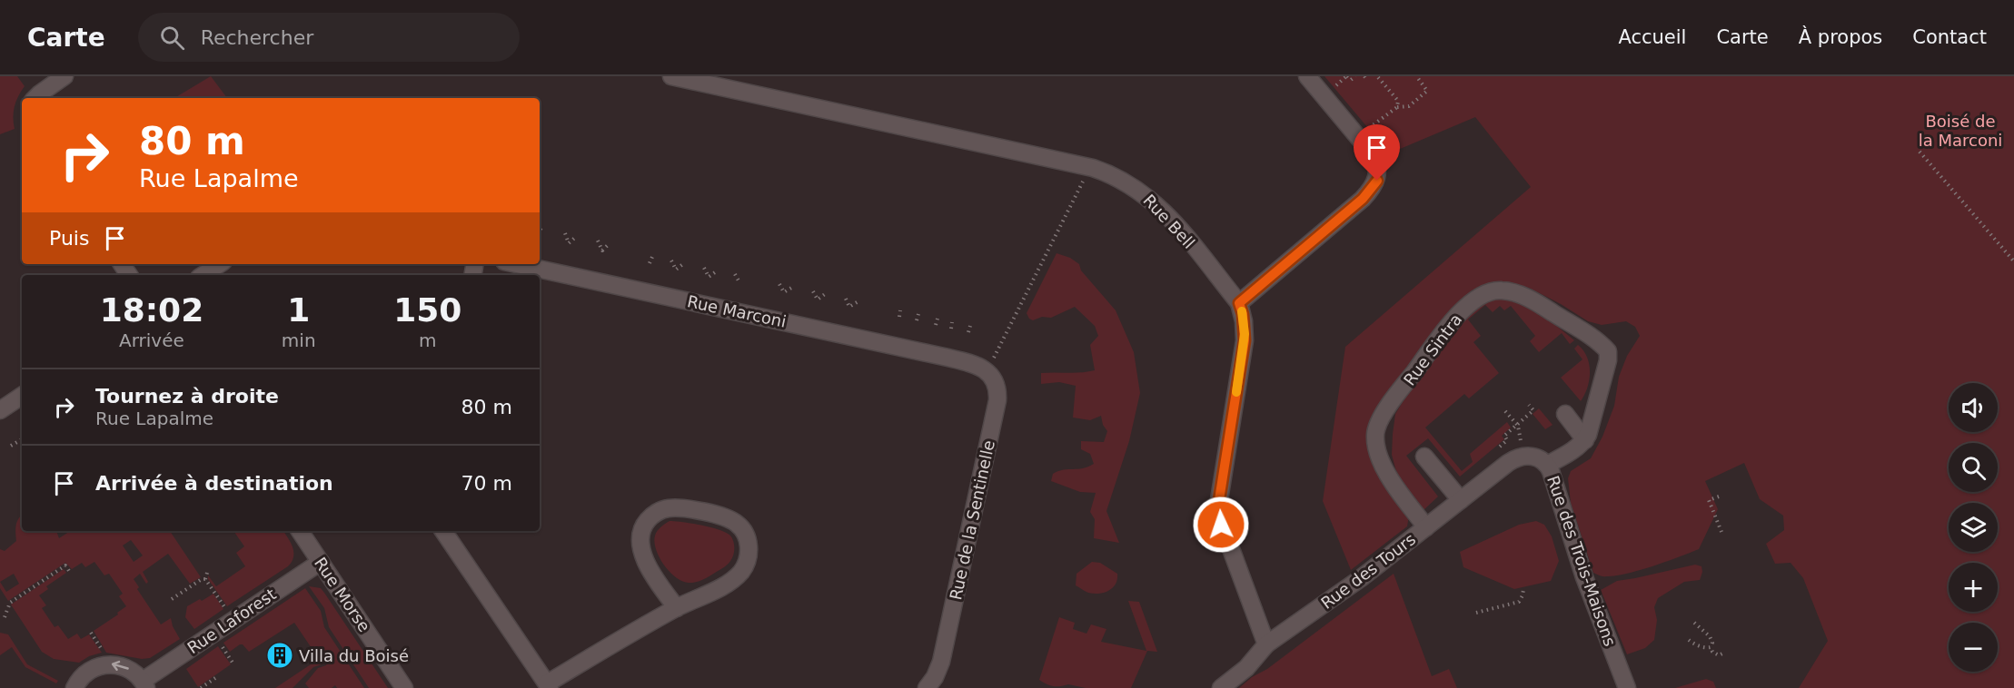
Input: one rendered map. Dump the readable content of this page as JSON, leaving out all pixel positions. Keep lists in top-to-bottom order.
{
  "streets": {
    "street": [
      "Rue Bell",
      "Rue Marconi",
      "Rue Sintra",
      "Rue de la Sentinelle",
      "Rue des Trois-Maisons",
      "Rue des Tours",
      "Rue Morse",
      "Rue Laforest"
    ]
  },
  "crossings": [
    ["Rue Bell", "Rue des Tours"],
    ["Rue Marconi", "Rue de la Sentinelle"],
    ["Rue Sintra", "Rue des Tours"],
    ["Rue des Trois-Maisons", "Rue des Tours"],
    ["Rue Morse", "Rue Laforest"]
  ],
  "parks": ["Boisé de la Marconi"],
  "places": {
    "building": ["Villa du Boisé"]
  },
  "page": {
    "header": "Carte",
    "search": "Rechercher",
    "nav": [
      "Accueil",
      "Carte",
      "À propos",
      "Contact"
    ],
    "turn": ["80 m", "Rue Lapalme"],
    "then": "Puis",
    "eta": [
      "18:02",
      "Arrivée",
      "1",
      "min",
      "150",
      "m"
    ],
    "list": [
      {
        "name": "Tournez à droite",
        "note": "Rue Lapalme",
        "value": "80 m"
      },
      {
        "name": "Arrivée à destination",
        "value": "70 m"
      }
    ],
    "map_buttons": ["+", "−"]
  }
}
